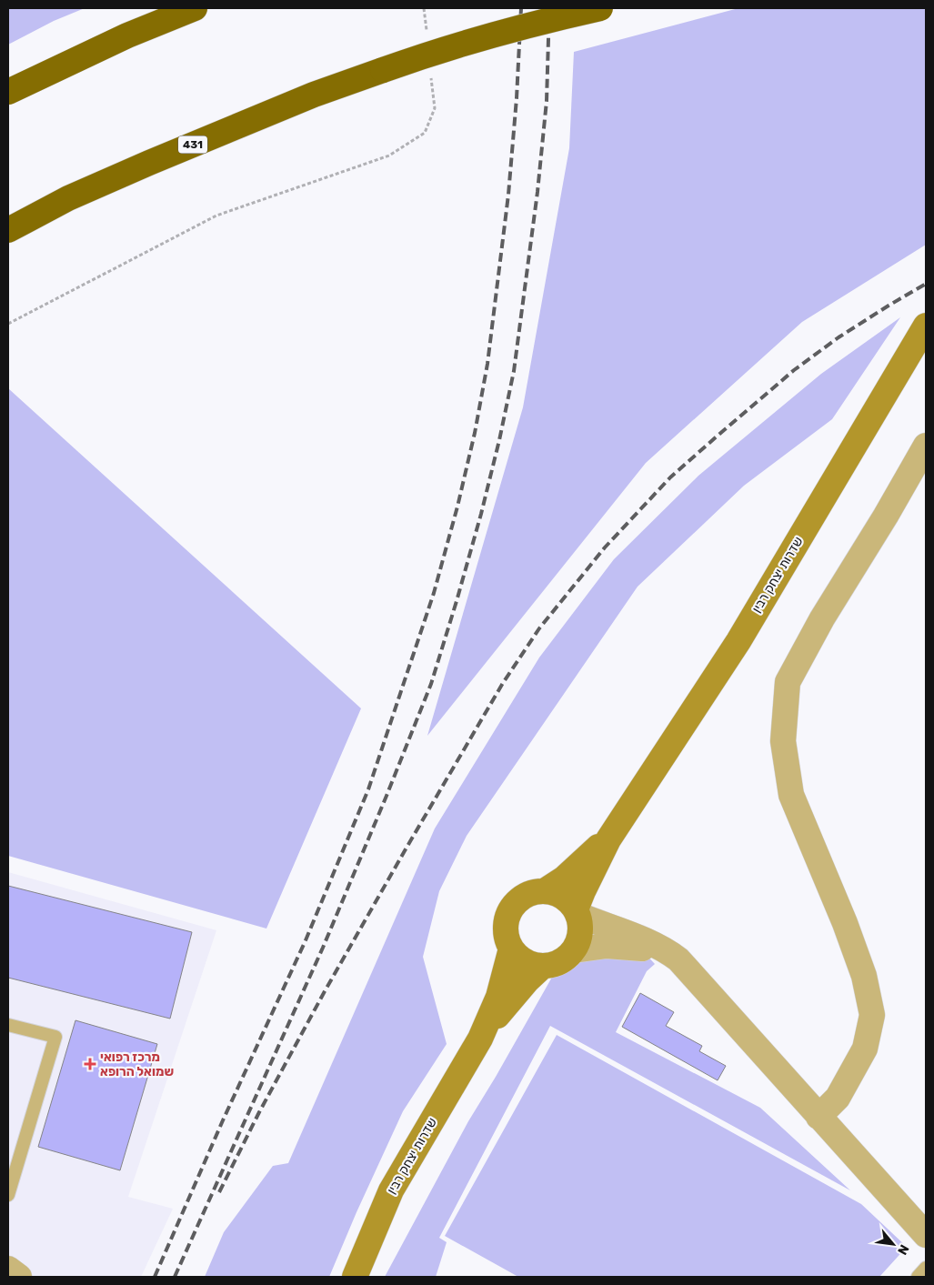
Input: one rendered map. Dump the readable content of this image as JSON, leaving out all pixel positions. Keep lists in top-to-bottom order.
{
  "streets": {
    "highway": ["431"],
    "main road": ["שדרות יצחק רבין"]
  },
  "places": {
    "health": ["מרכז רפואי שמואל הרופא"]
  },
  "north": "bottom right"
}
